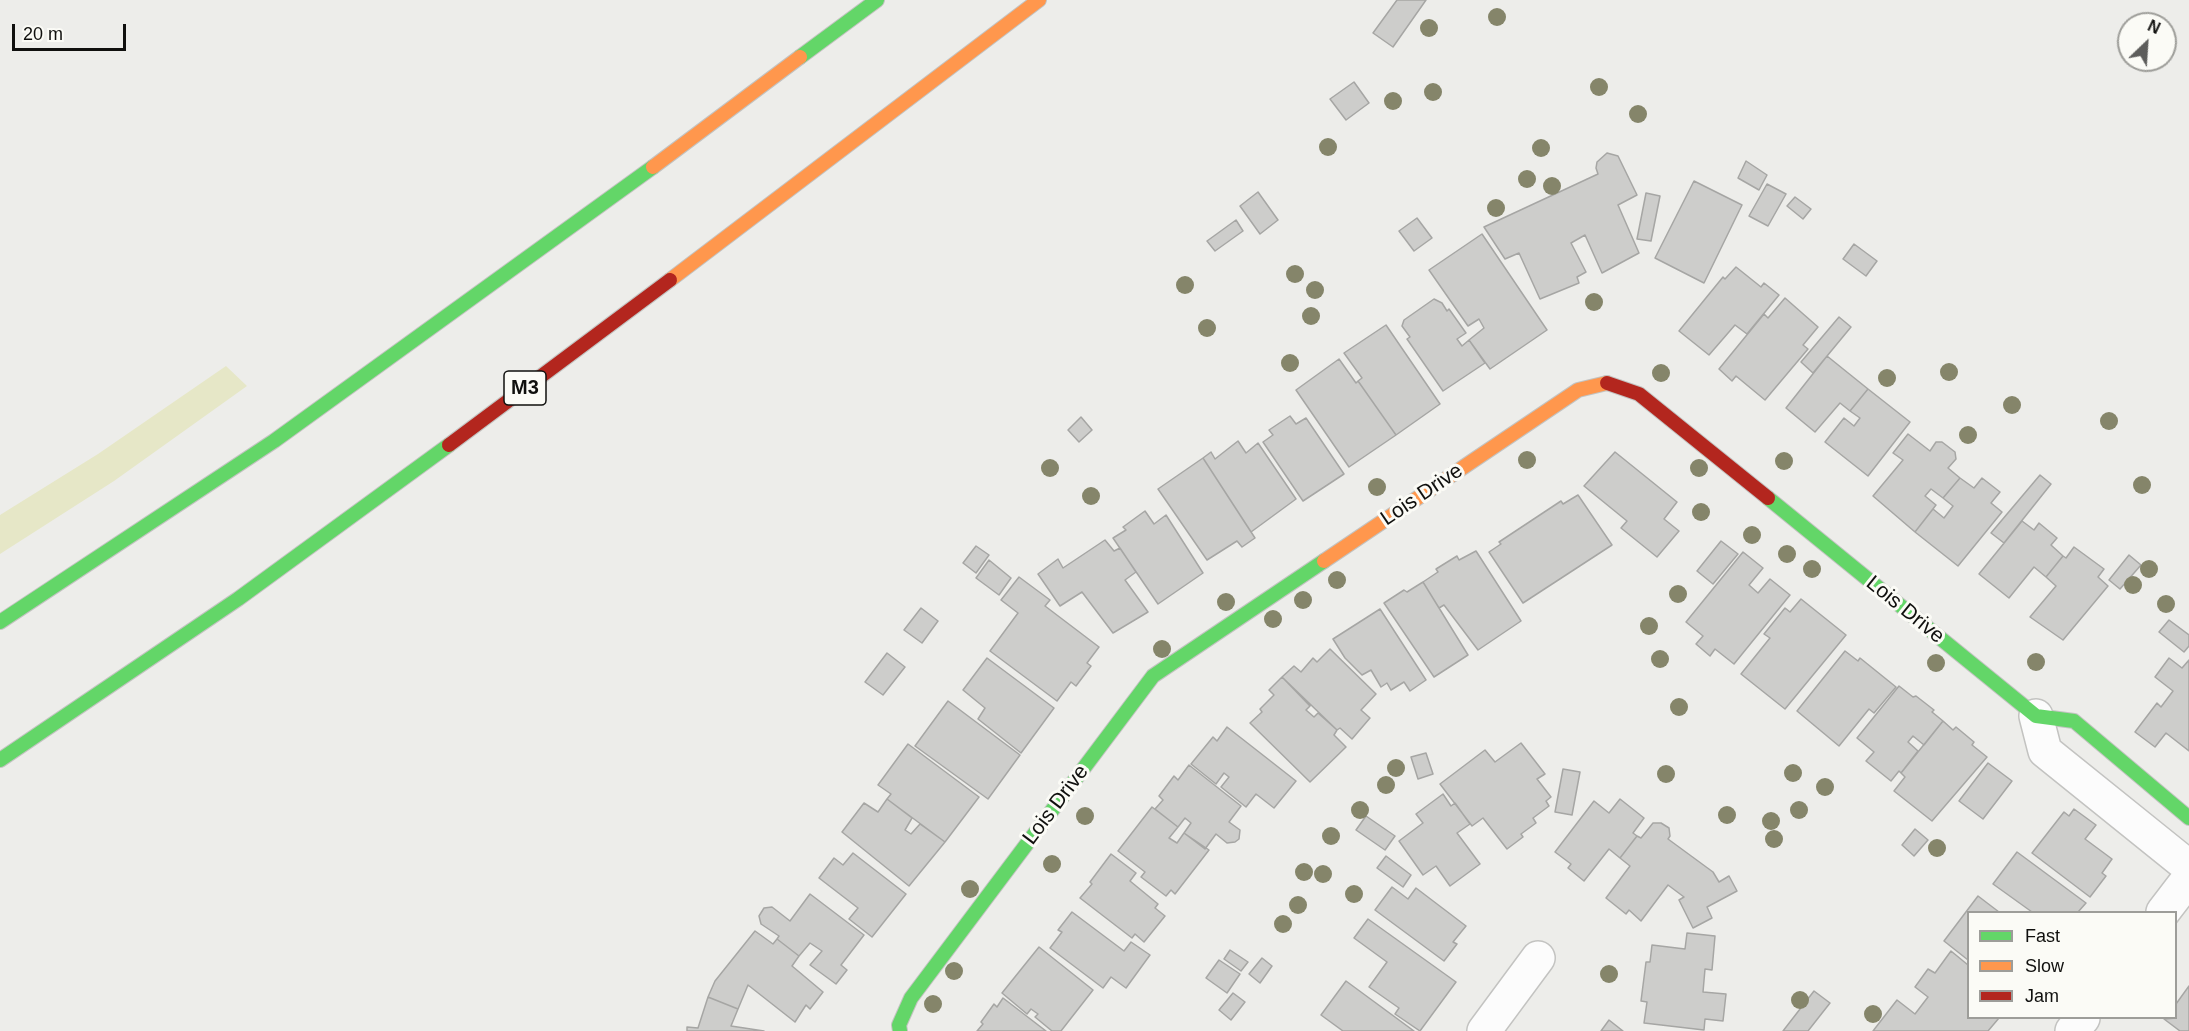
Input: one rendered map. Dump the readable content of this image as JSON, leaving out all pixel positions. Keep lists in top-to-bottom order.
{
  "streets": {
    "main road": ["M3", "Lois Drive"]
  },
  "legend": ["Fast", "Slow", "Jam"],
  "scale_bar": "20 m",
  "north": "top right"
}
